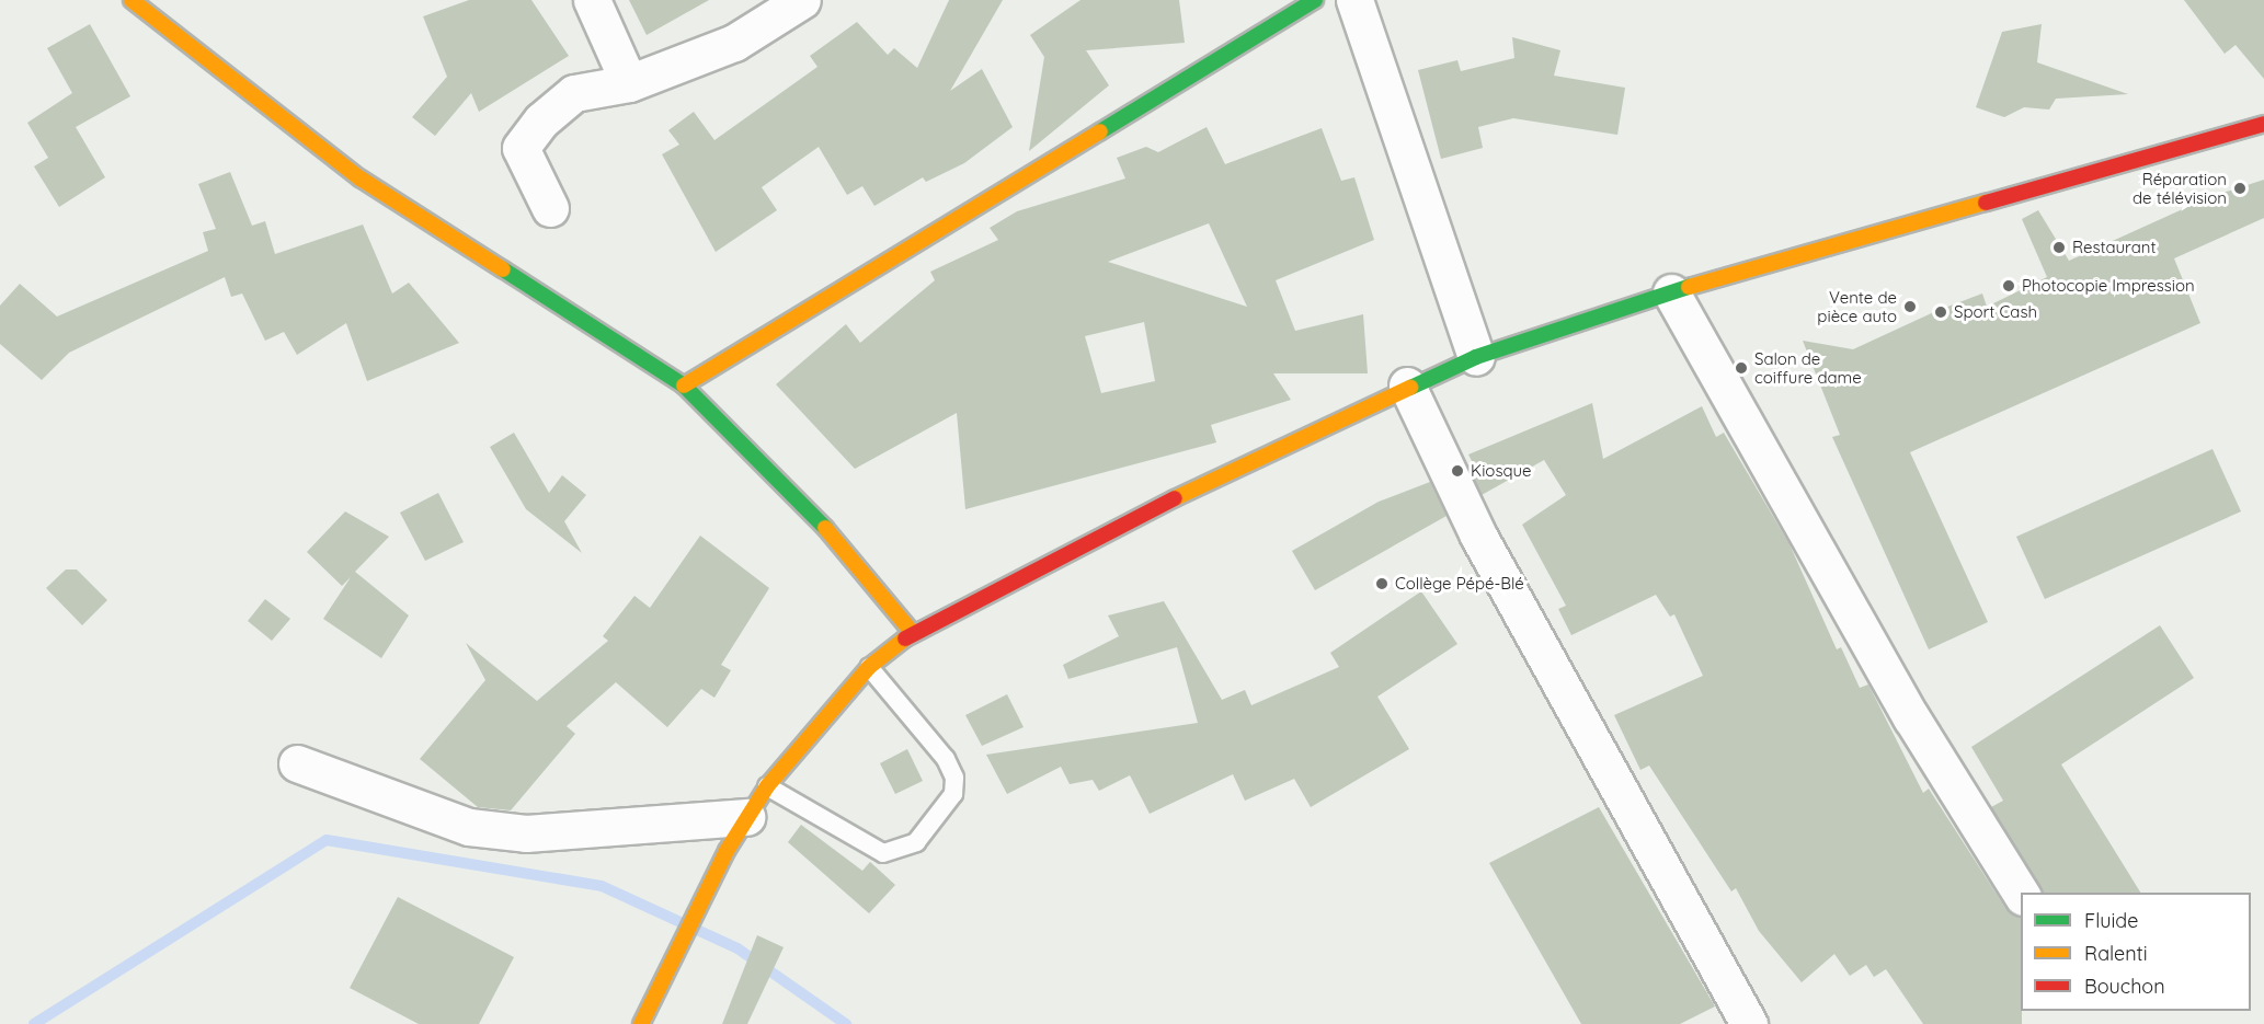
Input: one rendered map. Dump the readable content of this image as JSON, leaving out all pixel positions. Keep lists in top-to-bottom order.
{
  "places": [
    "Réparation de télévision",
    "Restaurant",
    "Photocopie Impression",
    "Vente de pièce auto",
    "Sport Cash",
    "Salon de coiffure dame",
    "Kiosque",
    "Collège Pépé-Blé"
  ],
  "legend": ["Fluide", "Ralenti", "Bouchon"]
}
